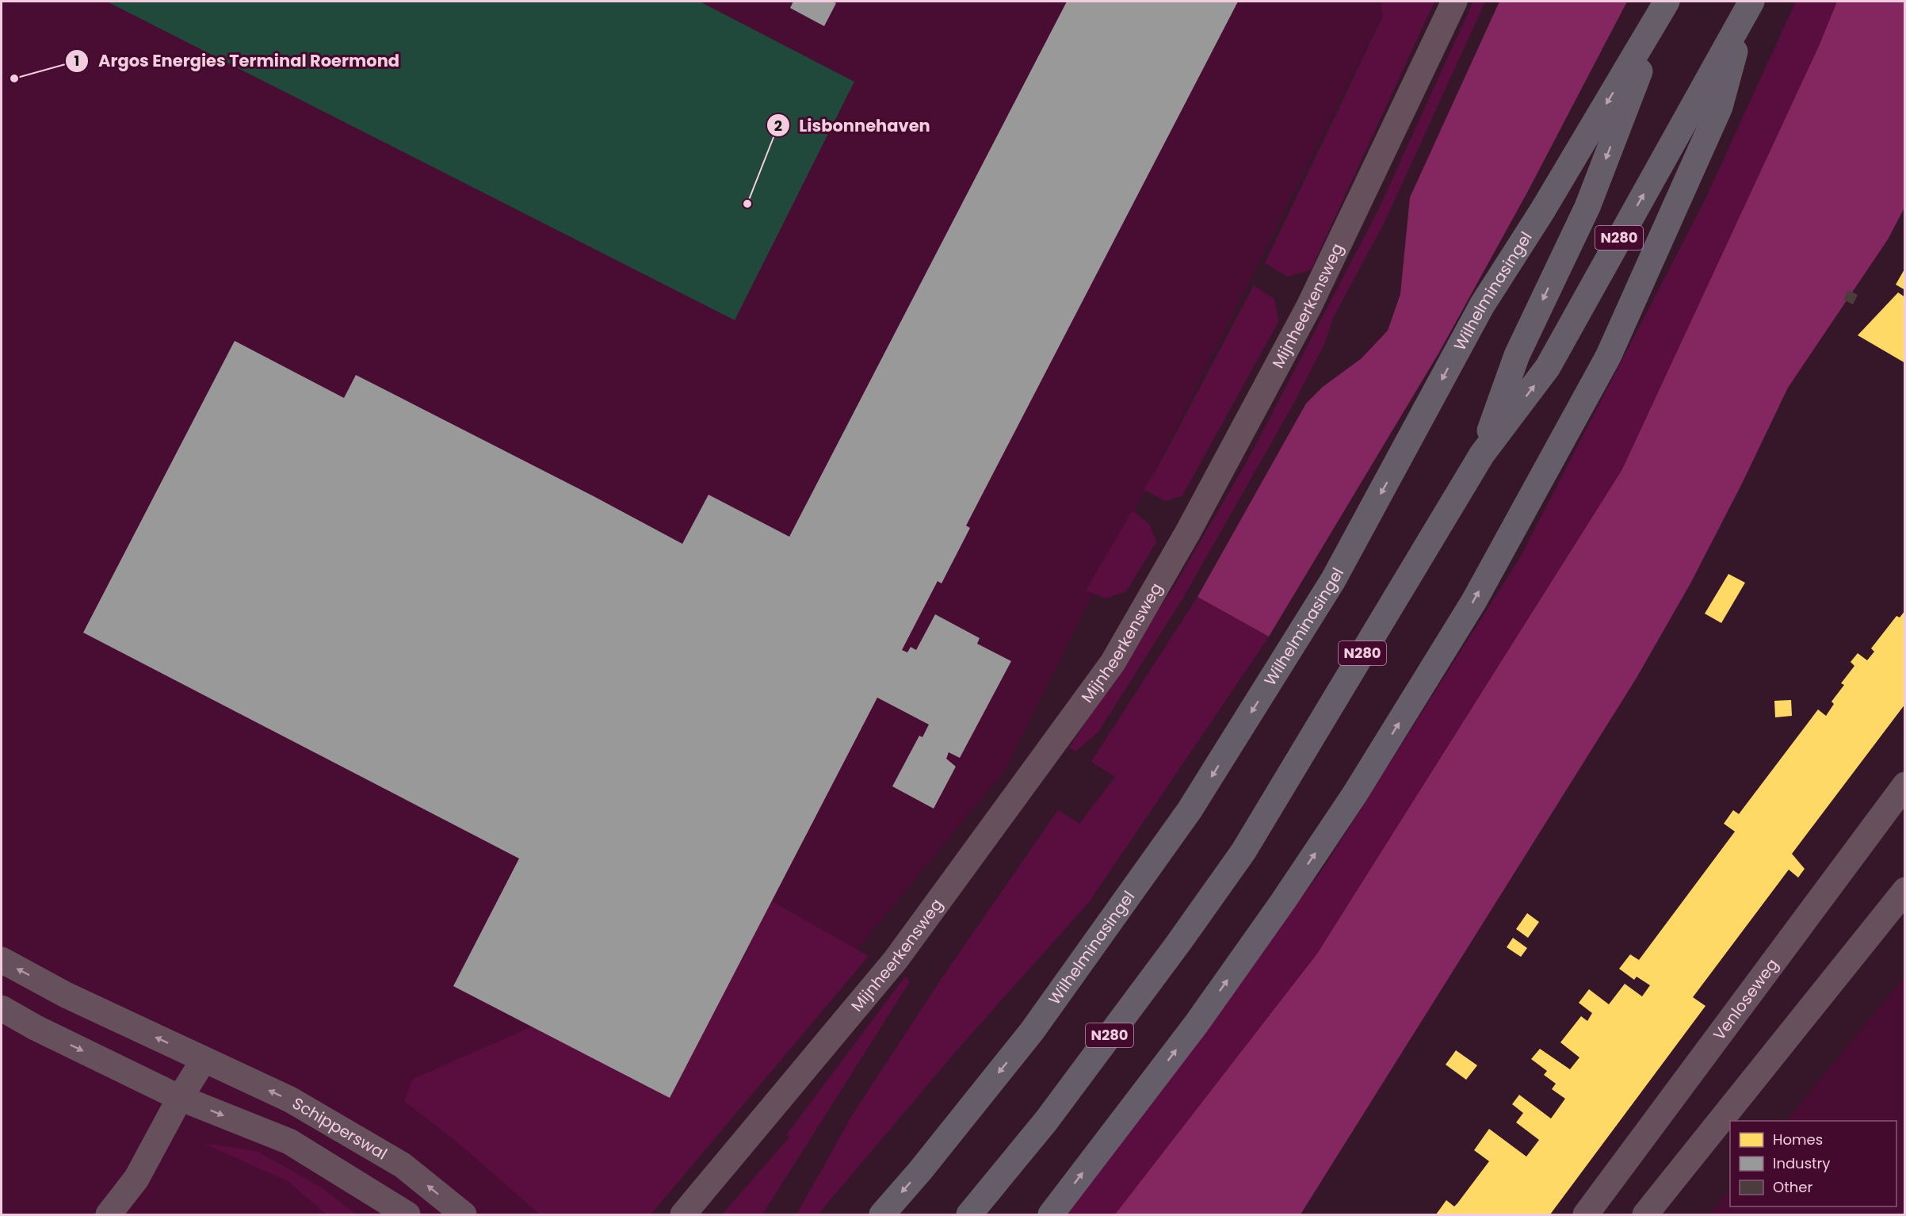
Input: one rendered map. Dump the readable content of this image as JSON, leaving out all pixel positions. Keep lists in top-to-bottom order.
{
  "streets": {
    "main road": ["N280", "Wilhelminasingel"],
    "street": ["Mijnheerkensweg", "Venloseweg", "Schipperswal"]
  },
  "places": ["Argos Energies Terminal Roermond", "Lisbonnehaven"],
  "legend": ["Homes", "Industry", "Other"]
}
